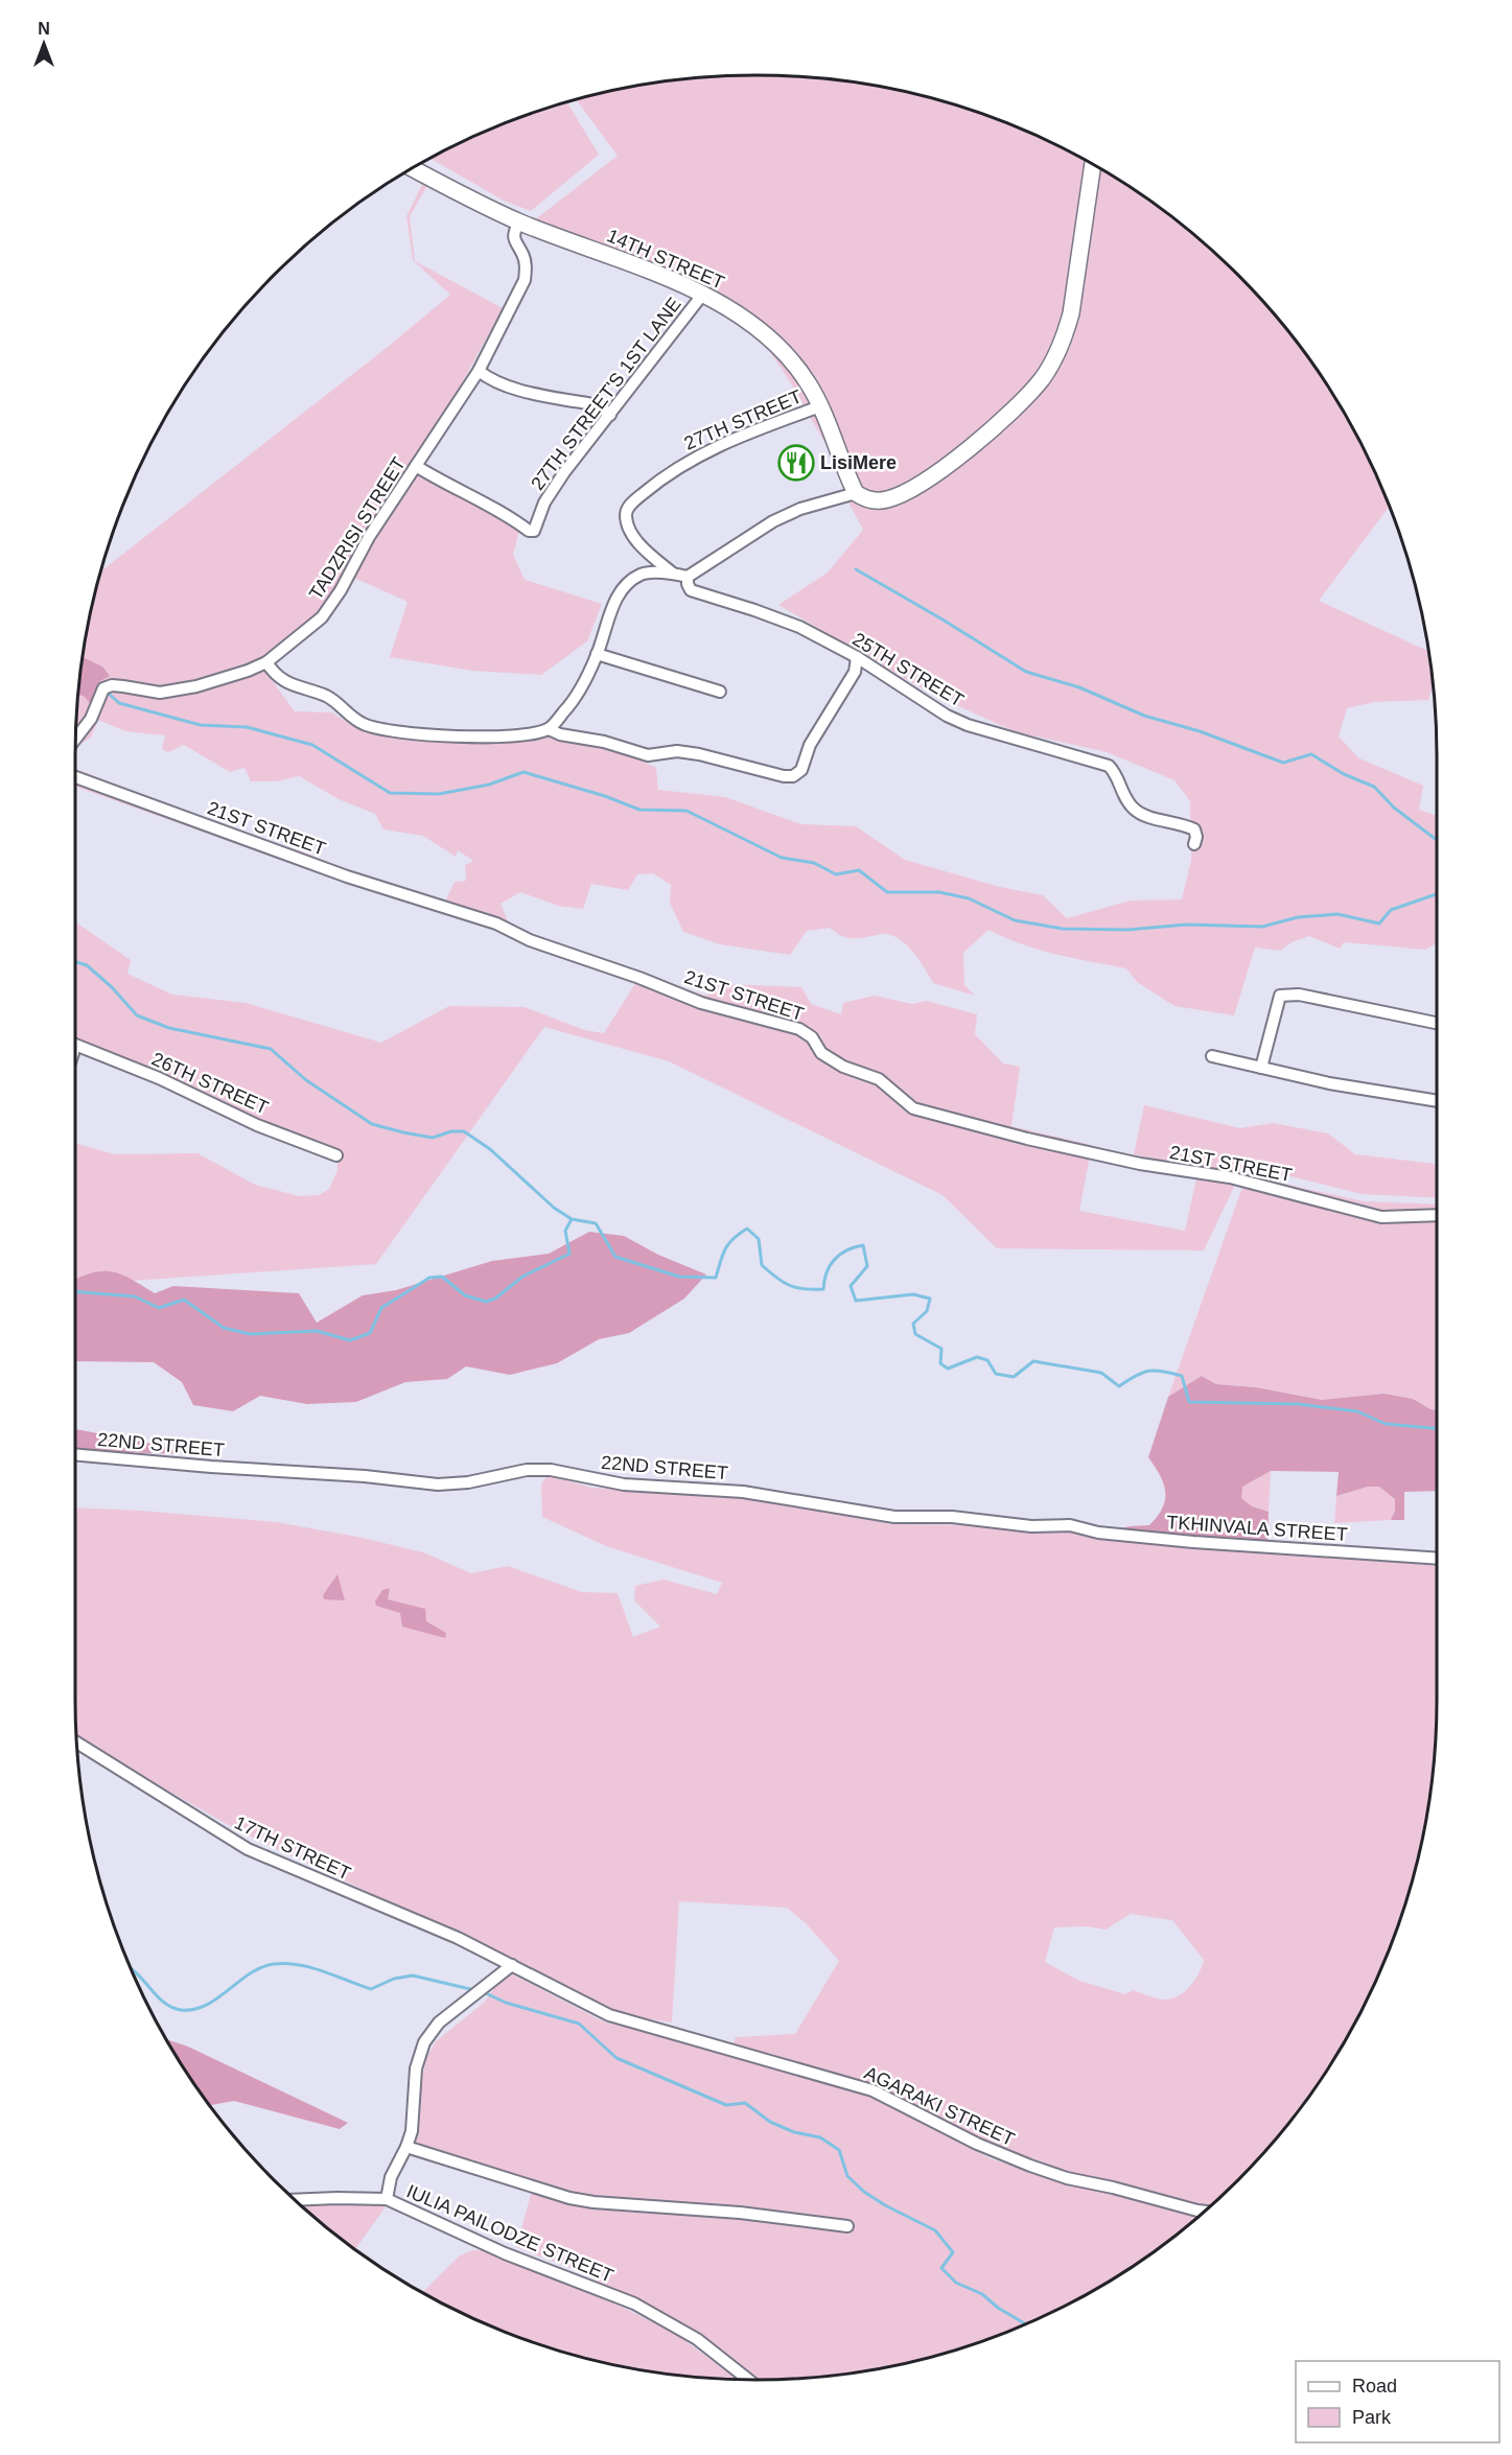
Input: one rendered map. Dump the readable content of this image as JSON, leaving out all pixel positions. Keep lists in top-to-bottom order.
{
  "streets": {
    "street": [
      "14TH STREET",
      "27TH STREET'S 1ST LANE",
      "27TH STREET",
      "TADZRISI STREET",
      "25TH STREET",
      "21ST STREET",
      "26TH STREET",
      "22ND STREET",
      "TKHINVALA STREET",
      "17TH STREET",
      "AGARAKI STREET",
      "IULIA PAILODZE STREET"
    ]
  },
  "crossings": [
    ["14TH STREET", "27TH STREET'S 1ST LANE"],
    ["14TH STREET", "27TH STREET"],
    ["14TH STREET", "TADZRISI STREET"],
    ["27TH STREET'S 1ST LANE", "TADZRISI STREET"],
    ["22ND STREET", "TKHINVALA STREET"],
    ["17TH STREET", "AGARAKI STREET"],
    ["17TH STREET", "IULIA PAILODZE STREET"],
    ["AGARAKI STREET", "IULIA PAILODZE STREET"]
  ],
  "places": {
    "restaurant": ["LisiMere"]
  },
  "legend": ["Road", "Park"],
  "north": "top"
}
